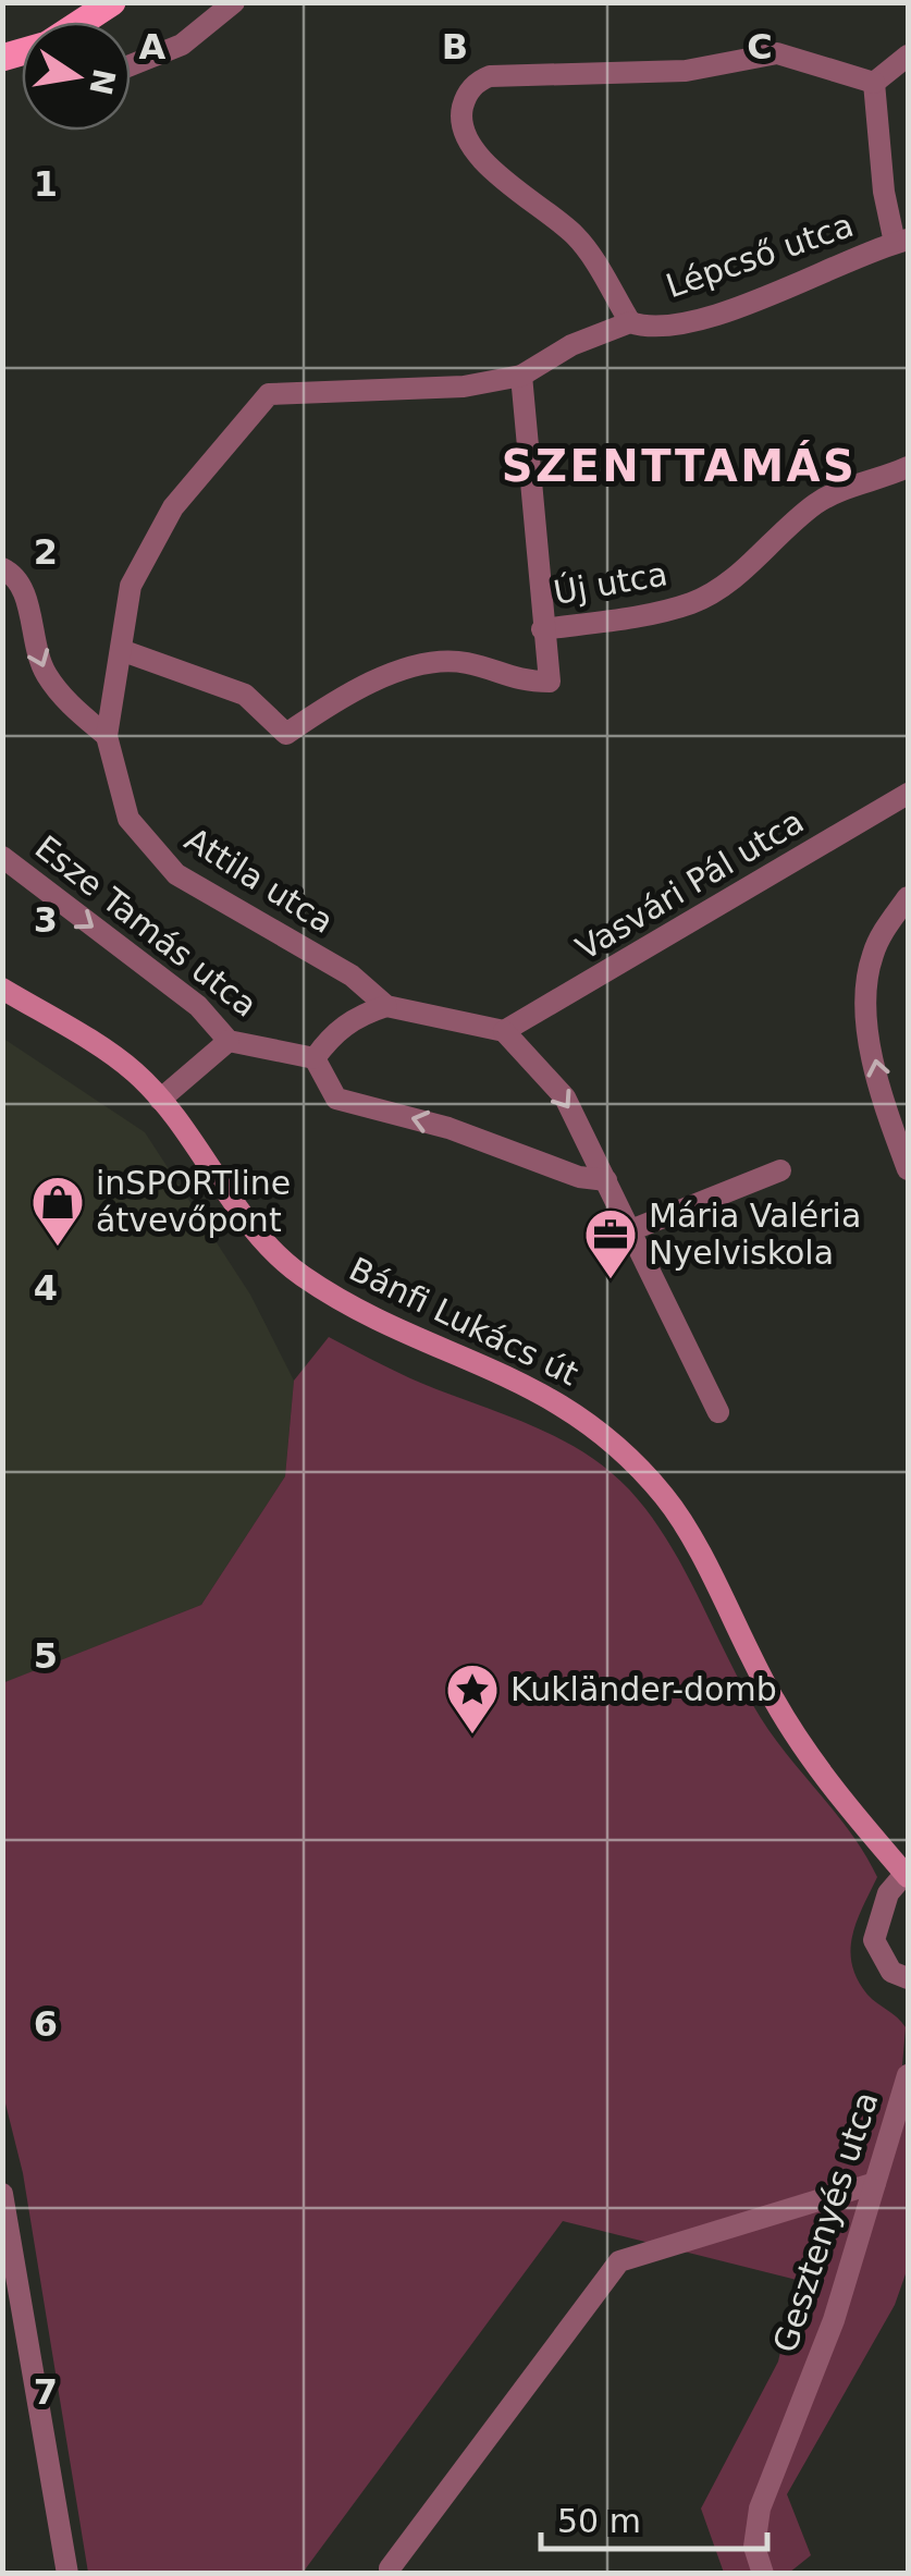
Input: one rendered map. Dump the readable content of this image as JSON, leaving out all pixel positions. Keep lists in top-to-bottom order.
{
  "streets": {
    "main road": ["Bánfi Lukács út"],
    "street": [
      "Lépcső utca",
      "Új utca",
      "Attila utca",
      "Vasvári Pál utca",
      "Esze Tamás utca",
      "Gesztenyés utca"
    ]
  },
  "crossings": [
    ["Lépcső utca", "Attila utca"],
    ["Attila utca", "Vasvári Pál utca"]
  ],
  "one_way": ["Esze Tamás utca"],
  "districts": ["SZENTTAMÁS"],
  "places": {
    "shop": ["inSPORTline átvevőpont"],
    "office": ["Mária Valéria Nyelviskola"],
    "place": ["Kukländer-domb"]
  },
  "scale_bar": "50 m",
  "north": "right",
  "grid": {
    "columns": ["A", "B", "C"],
    "rows": [
      "1",
      "2",
      "3",
      "4",
      "5",
      "6",
      "7"
    ]
  }
}
